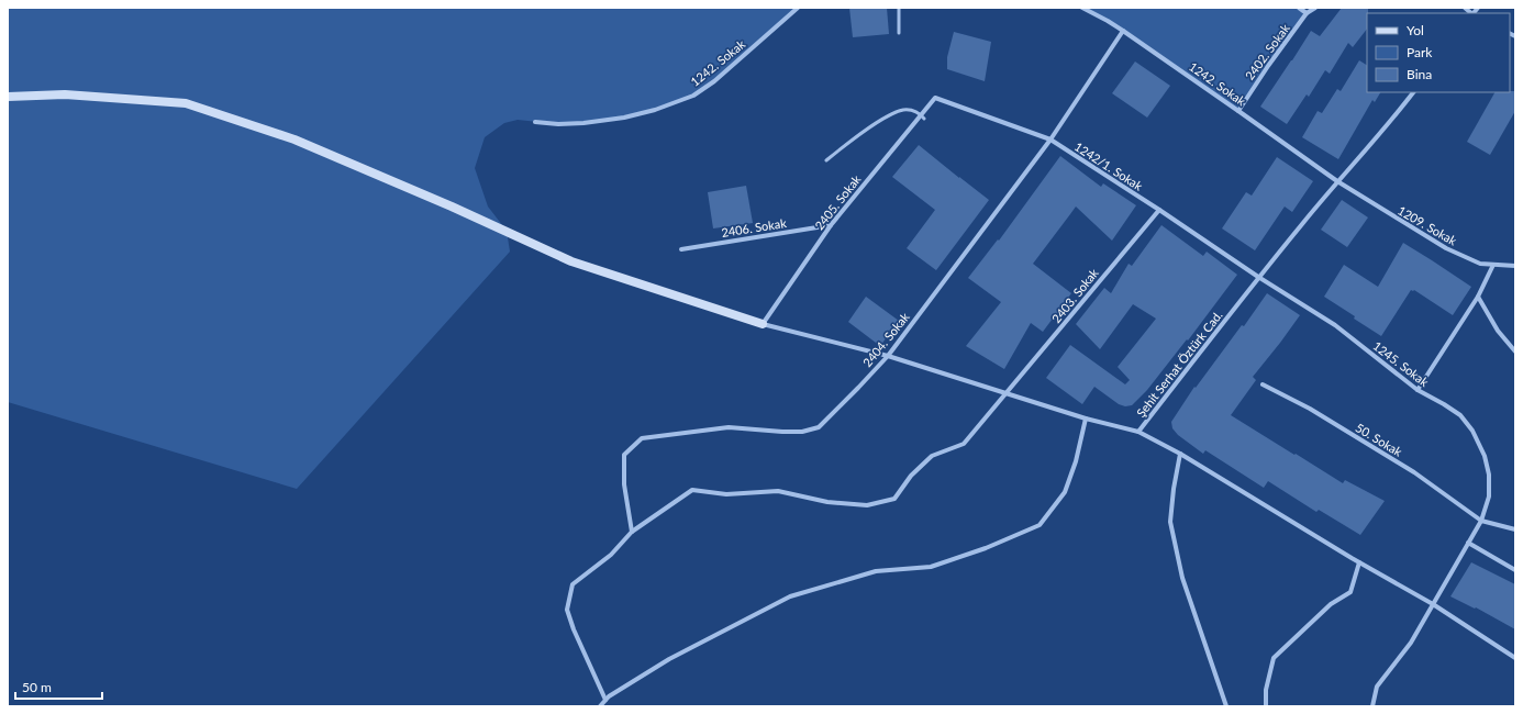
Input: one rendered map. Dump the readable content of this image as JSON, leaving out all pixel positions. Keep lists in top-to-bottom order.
{
  "streets": {
    "street": [
      "2402. Sokak",
      "1242. Sokak",
      "1242/1. Sokak",
      "2405. Sokak",
      "1209. Sokak",
      "2406. Sokak",
      "2403. Sokak",
      "2404. Sokak",
      "Şehit Serhat Öztürk Cad.",
      "1245. Sokak",
      "50. Sokak"
    ]
  },
  "crossings": [
    ["2402. Sokak", "1242. Sokak"],
    ["1242. Sokak", "1209. Sokak"],
    ["1242. Sokak", "2404. Sokak"],
    ["1242. Sokak", "Şehit Serhat Öztürk Cad."],
    ["1242/1. Sokak", "2405. Sokak"],
    ["1242/1. Sokak", "2403. Sokak"],
    ["1242/1. Sokak", "2404. Sokak"],
    ["1242/1. Sokak", "Şehit Serhat Öztürk Cad."],
    ["1242/1. Sokak", "1245. Sokak"],
    ["2405. Sokak", "2406. Sokak"],
    ["1209. Sokak", "Şehit Serhat Öztürk Cad."],
    ["2403. Sokak", "2404. Sokak"],
    ["Şehit Serhat Öztürk Cad.", "1245. Sokak"],
    ["1245. Sokak", "50. Sokak"]
  ],
  "legend": ["Yol", "Park", "Bina"],
  "scale_bar": "50 m"
}
